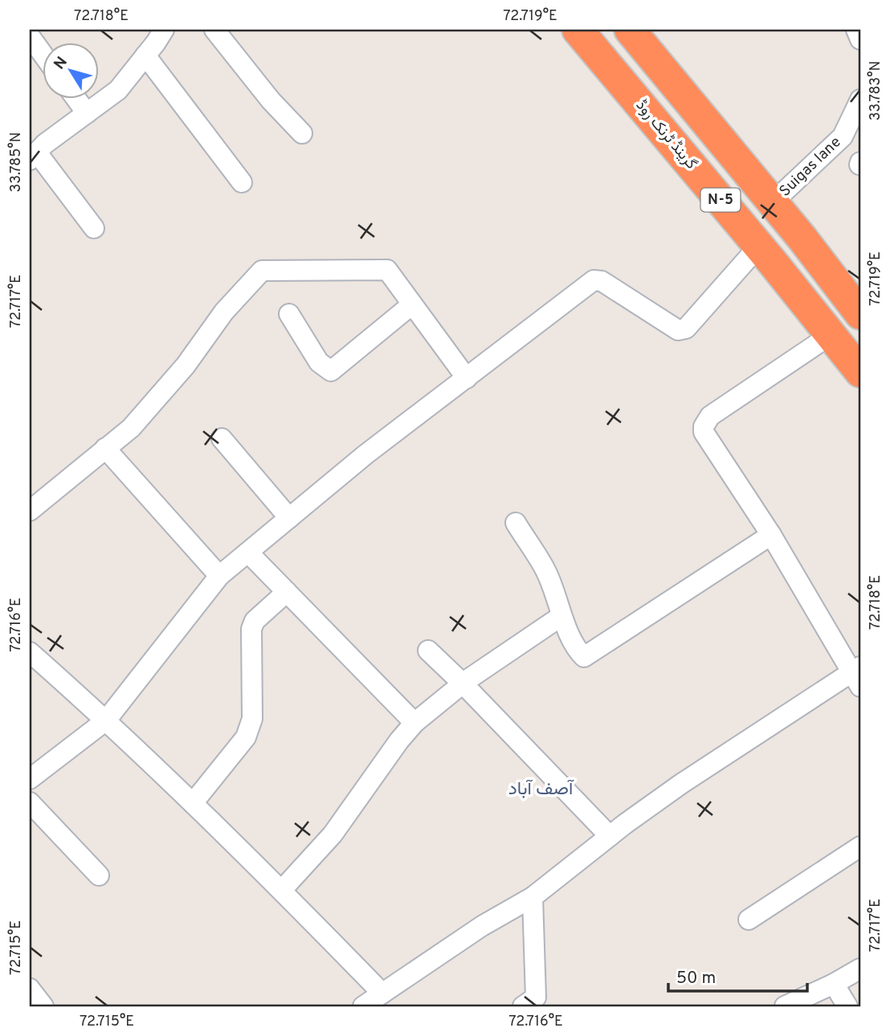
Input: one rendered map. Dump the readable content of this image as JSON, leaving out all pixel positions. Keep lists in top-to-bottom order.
{
  "streets": {
    "highway": ["گرینڈ ٹرنک روڈ", "N-5"],
    "street": ["Suigas lane"]
  },
  "crossings": [
    ["Suigas lane", "N-5"]
  ],
  "districts": ["آصف آباد"],
  "scale_bar": "50 m",
  "north": "top left",
  "coordinates": [
    "72.718°E",
    "72.719°E",
    "33.783°N",
    "33.785°N",
    "72.717°E",
    "72.716°E",
    "72.715°E"
  ]
}
